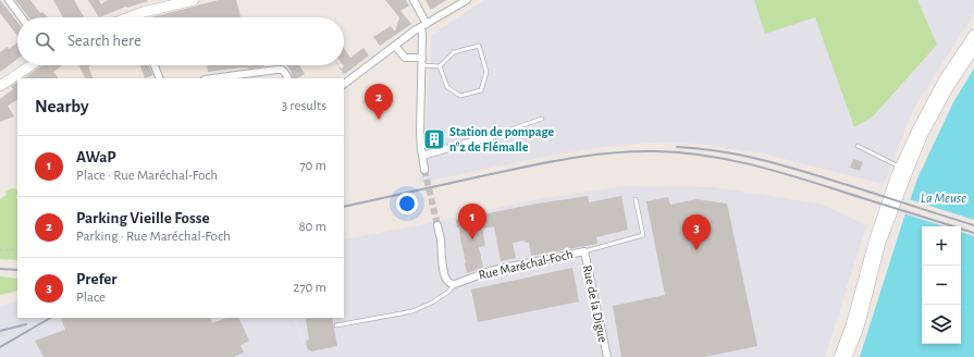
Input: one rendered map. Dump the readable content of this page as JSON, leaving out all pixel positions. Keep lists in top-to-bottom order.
{
  "streets": {
    "street": ["Rue Maréchal-Foch", "Rue de la Digue"]
  },
  "crossings": [
    ["Rue Maréchal-Foch", "Rue de la Digue"]
  ],
  "water": ["La Meuse"],
  "places": {
    "building": ["Station de pompage n°2 de Flémalle"]
  },
  "page": {
    "search": "Search here",
    "heading": ["Nearby", "3 results"],
    "pins": ["2", "1", "3"],
    "list": [
      {
        "mark": "1",
        "name": "AWaP",
        "note": "Place · Rue Maréchal-Foch",
        "value": "70 m"
      },
      {
        "mark": "2",
        "name": "Parking Vieille Fosse",
        "note": "Parking · Rue Maréchal-Foch",
        "value": "80 m"
      },
      {
        "mark": "3",
        "name": "Prefer",
        "note": "Place",
        "value": "270 m"
      }
    ],
    "map_buttons": ["+", "−"]
  }
}
